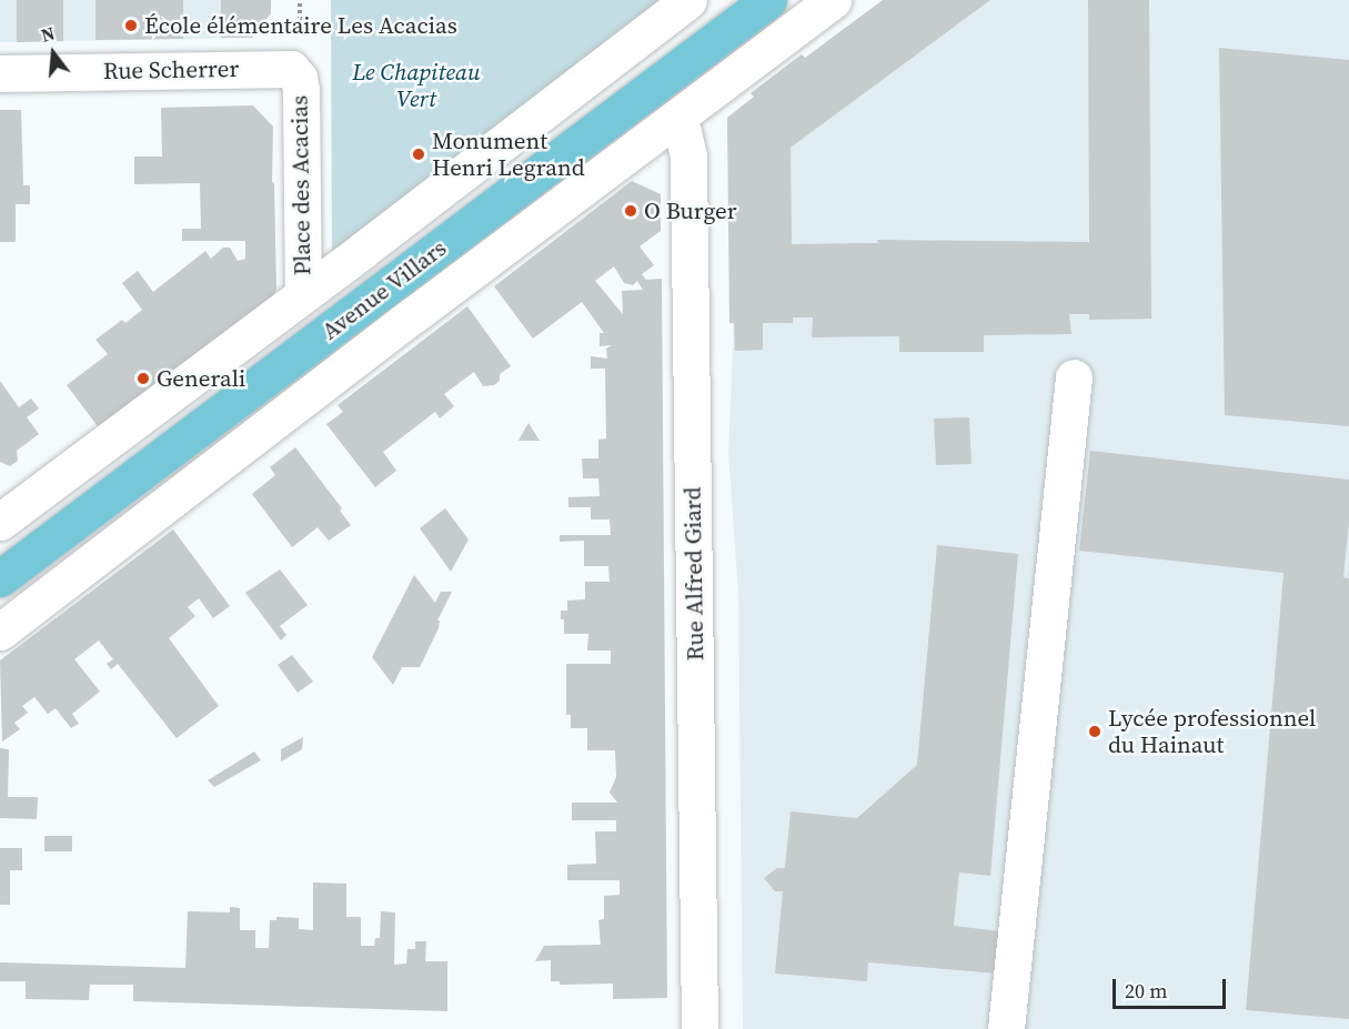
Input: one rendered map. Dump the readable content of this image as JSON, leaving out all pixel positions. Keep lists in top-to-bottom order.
{
  "streets": {
    "main road": ["Avenue Villars"],
    "street": ["Rue Scherrer", "Place des Acacias", "Rue Alfred Giard"]
  },
  "crossings": [
    ["Rue Scherrer", "Place des Acacias"]
  ],
  "parks": ["Le Chapiteau Vert"],
  "places": [
    "École élémentaire Les Acacias",
    "Monument Henri Legrand",
    "O Burger",
    "Generali",
    "Lycée professionnel du Hainaut"
  ],
  "scale_bar": "20 m",
  "north": "top"
}
